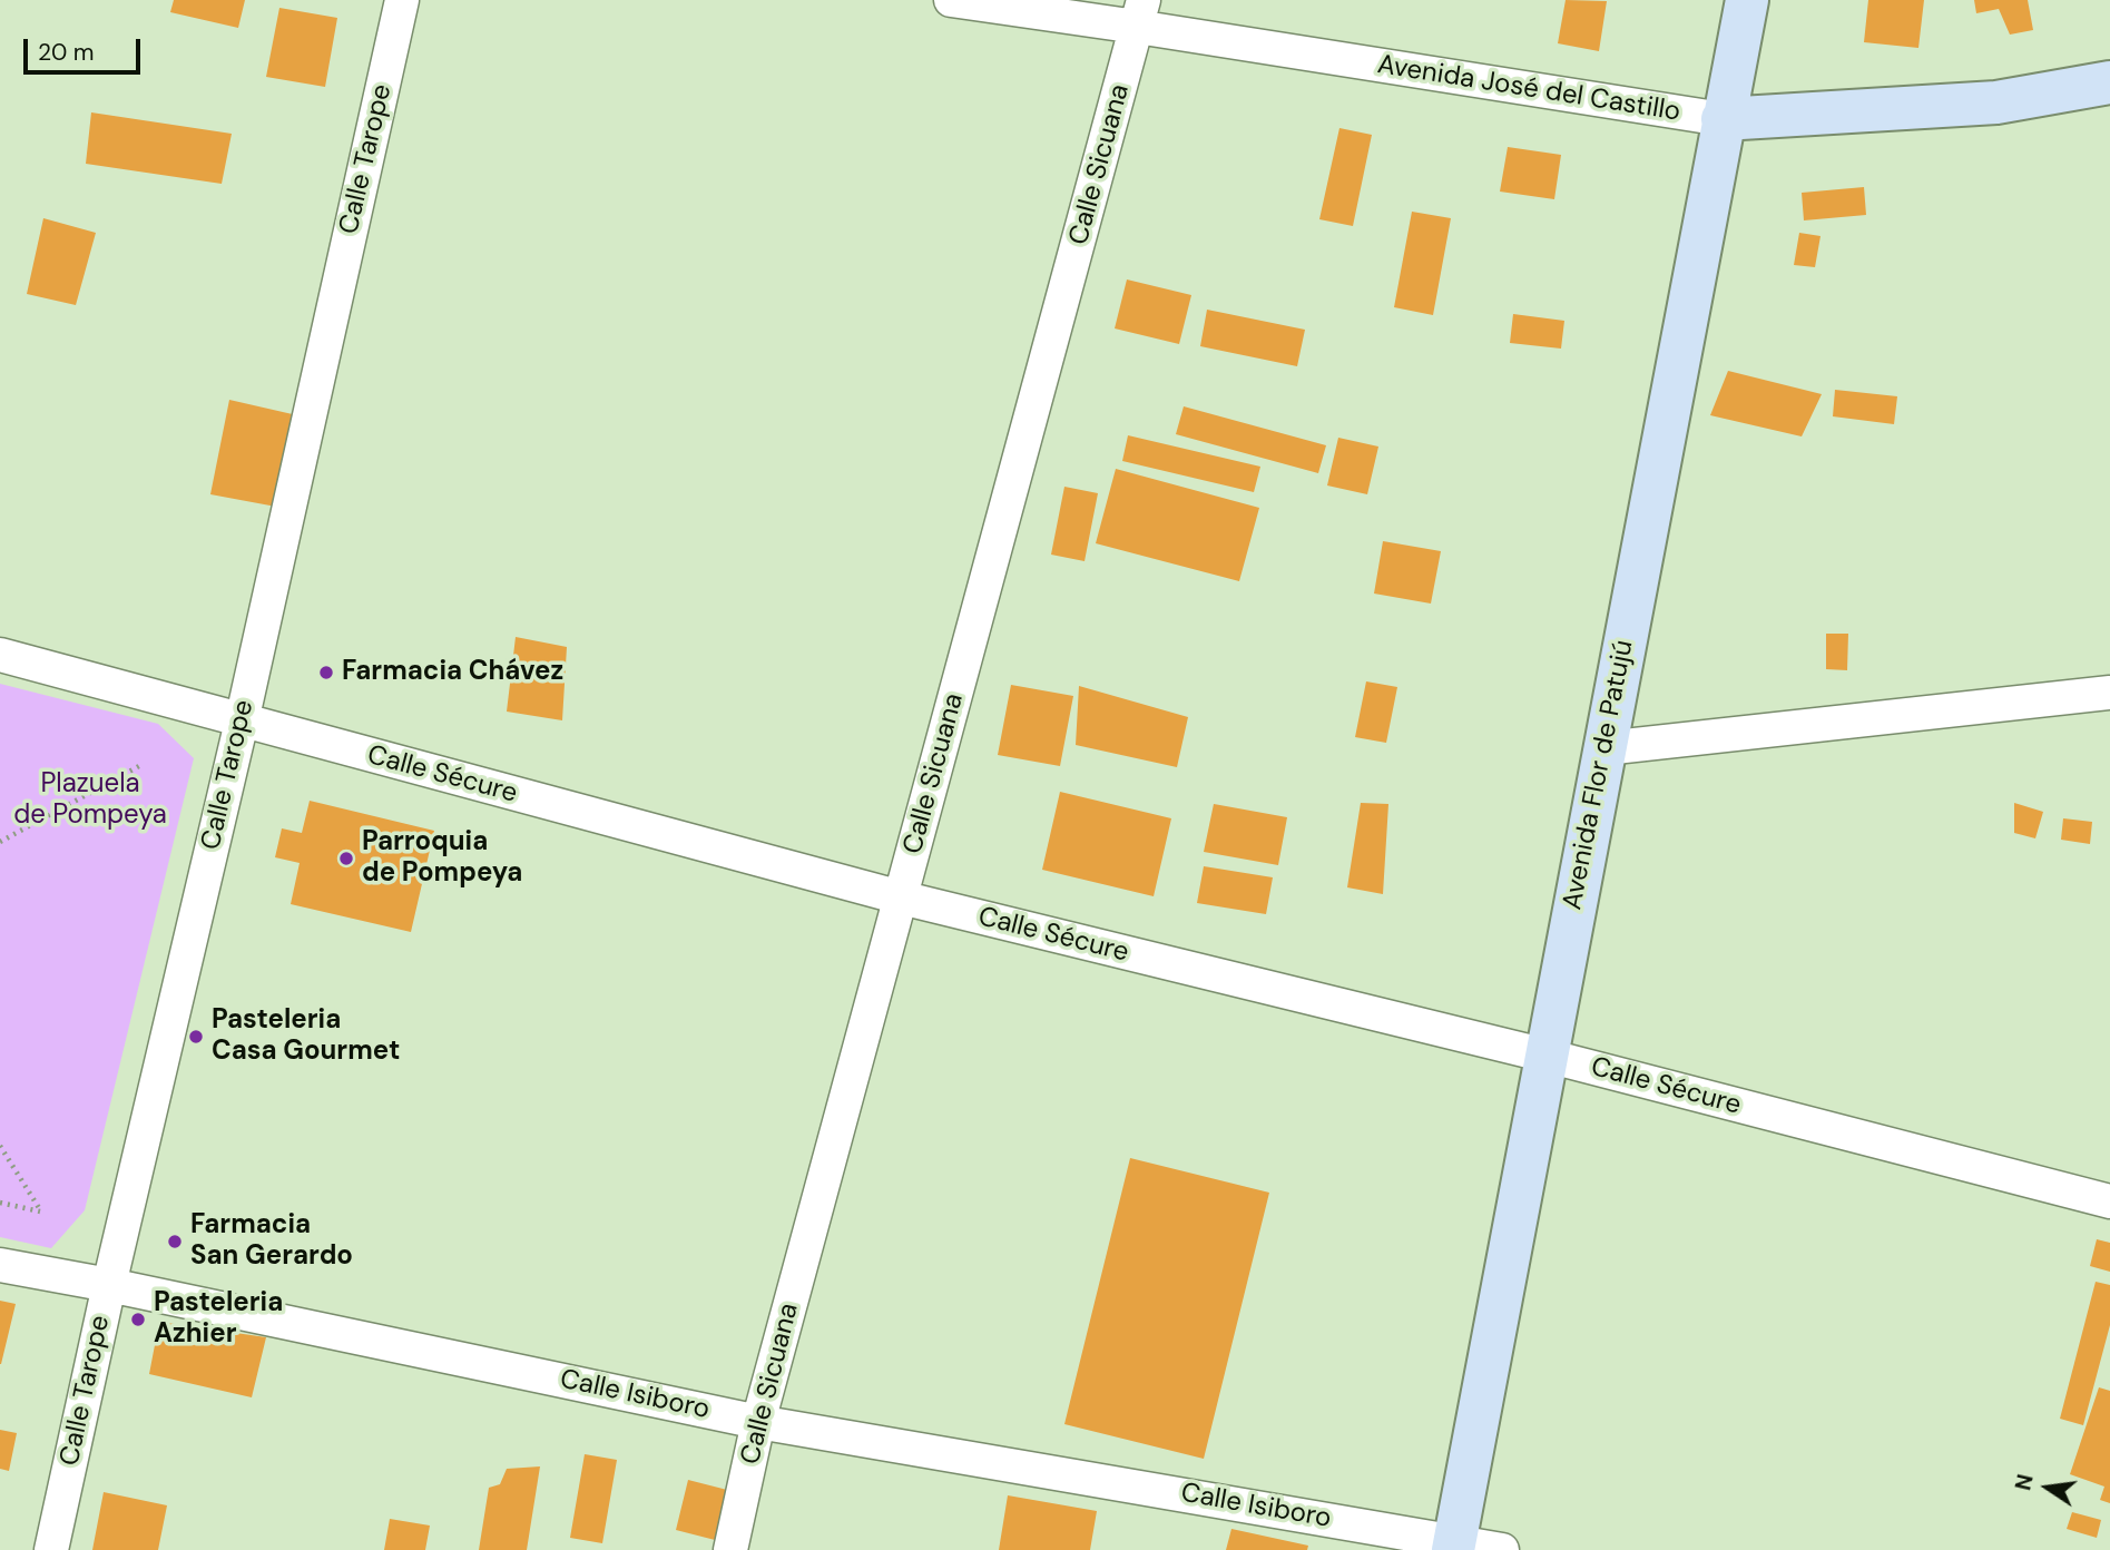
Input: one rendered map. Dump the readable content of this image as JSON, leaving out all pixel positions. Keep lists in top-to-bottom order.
{
  "streets": {
    "main road": ["Avenida José del Castillo", "Avenida Flor de Patujú"],
    "street": [
      "Calle Tarope",
      "Calle Sicuana",
      "Calle Sécure",
      "Calle Isiboro"
    ]
  },
  "crossings": [
    ["Avenida José del Castillo", "Calle Sicuana"],
    ["Avenida José del Castillo", "Avenida Flor de Patujú"],
    ["Calle Tarope", "Calle Sécure"],
    ["Calle Tarope", "Calle Isiboro"],
    ["Calle Sicuana", "Calle Sécure"],
    ["Calle Sicuana", "Calle Isiboro"],
    ["Calle Sécure", "Avenida Flor de Patujú"],
    ["Avenida Flor de Patujú", "Calle Isiboro"]
  ],
  "parks": ["Plazuela de Pompeya"],
  "places": [
    "Farmacia Chávez",
    "Parroquia de Pompeya",
    "Pasteleria Casa Gourmet",
    "Farmacia San Gerardo",
    "Pasteleria Azhier"
  ],
  "scale_bar": "20 m",
  "north": "left"
}
